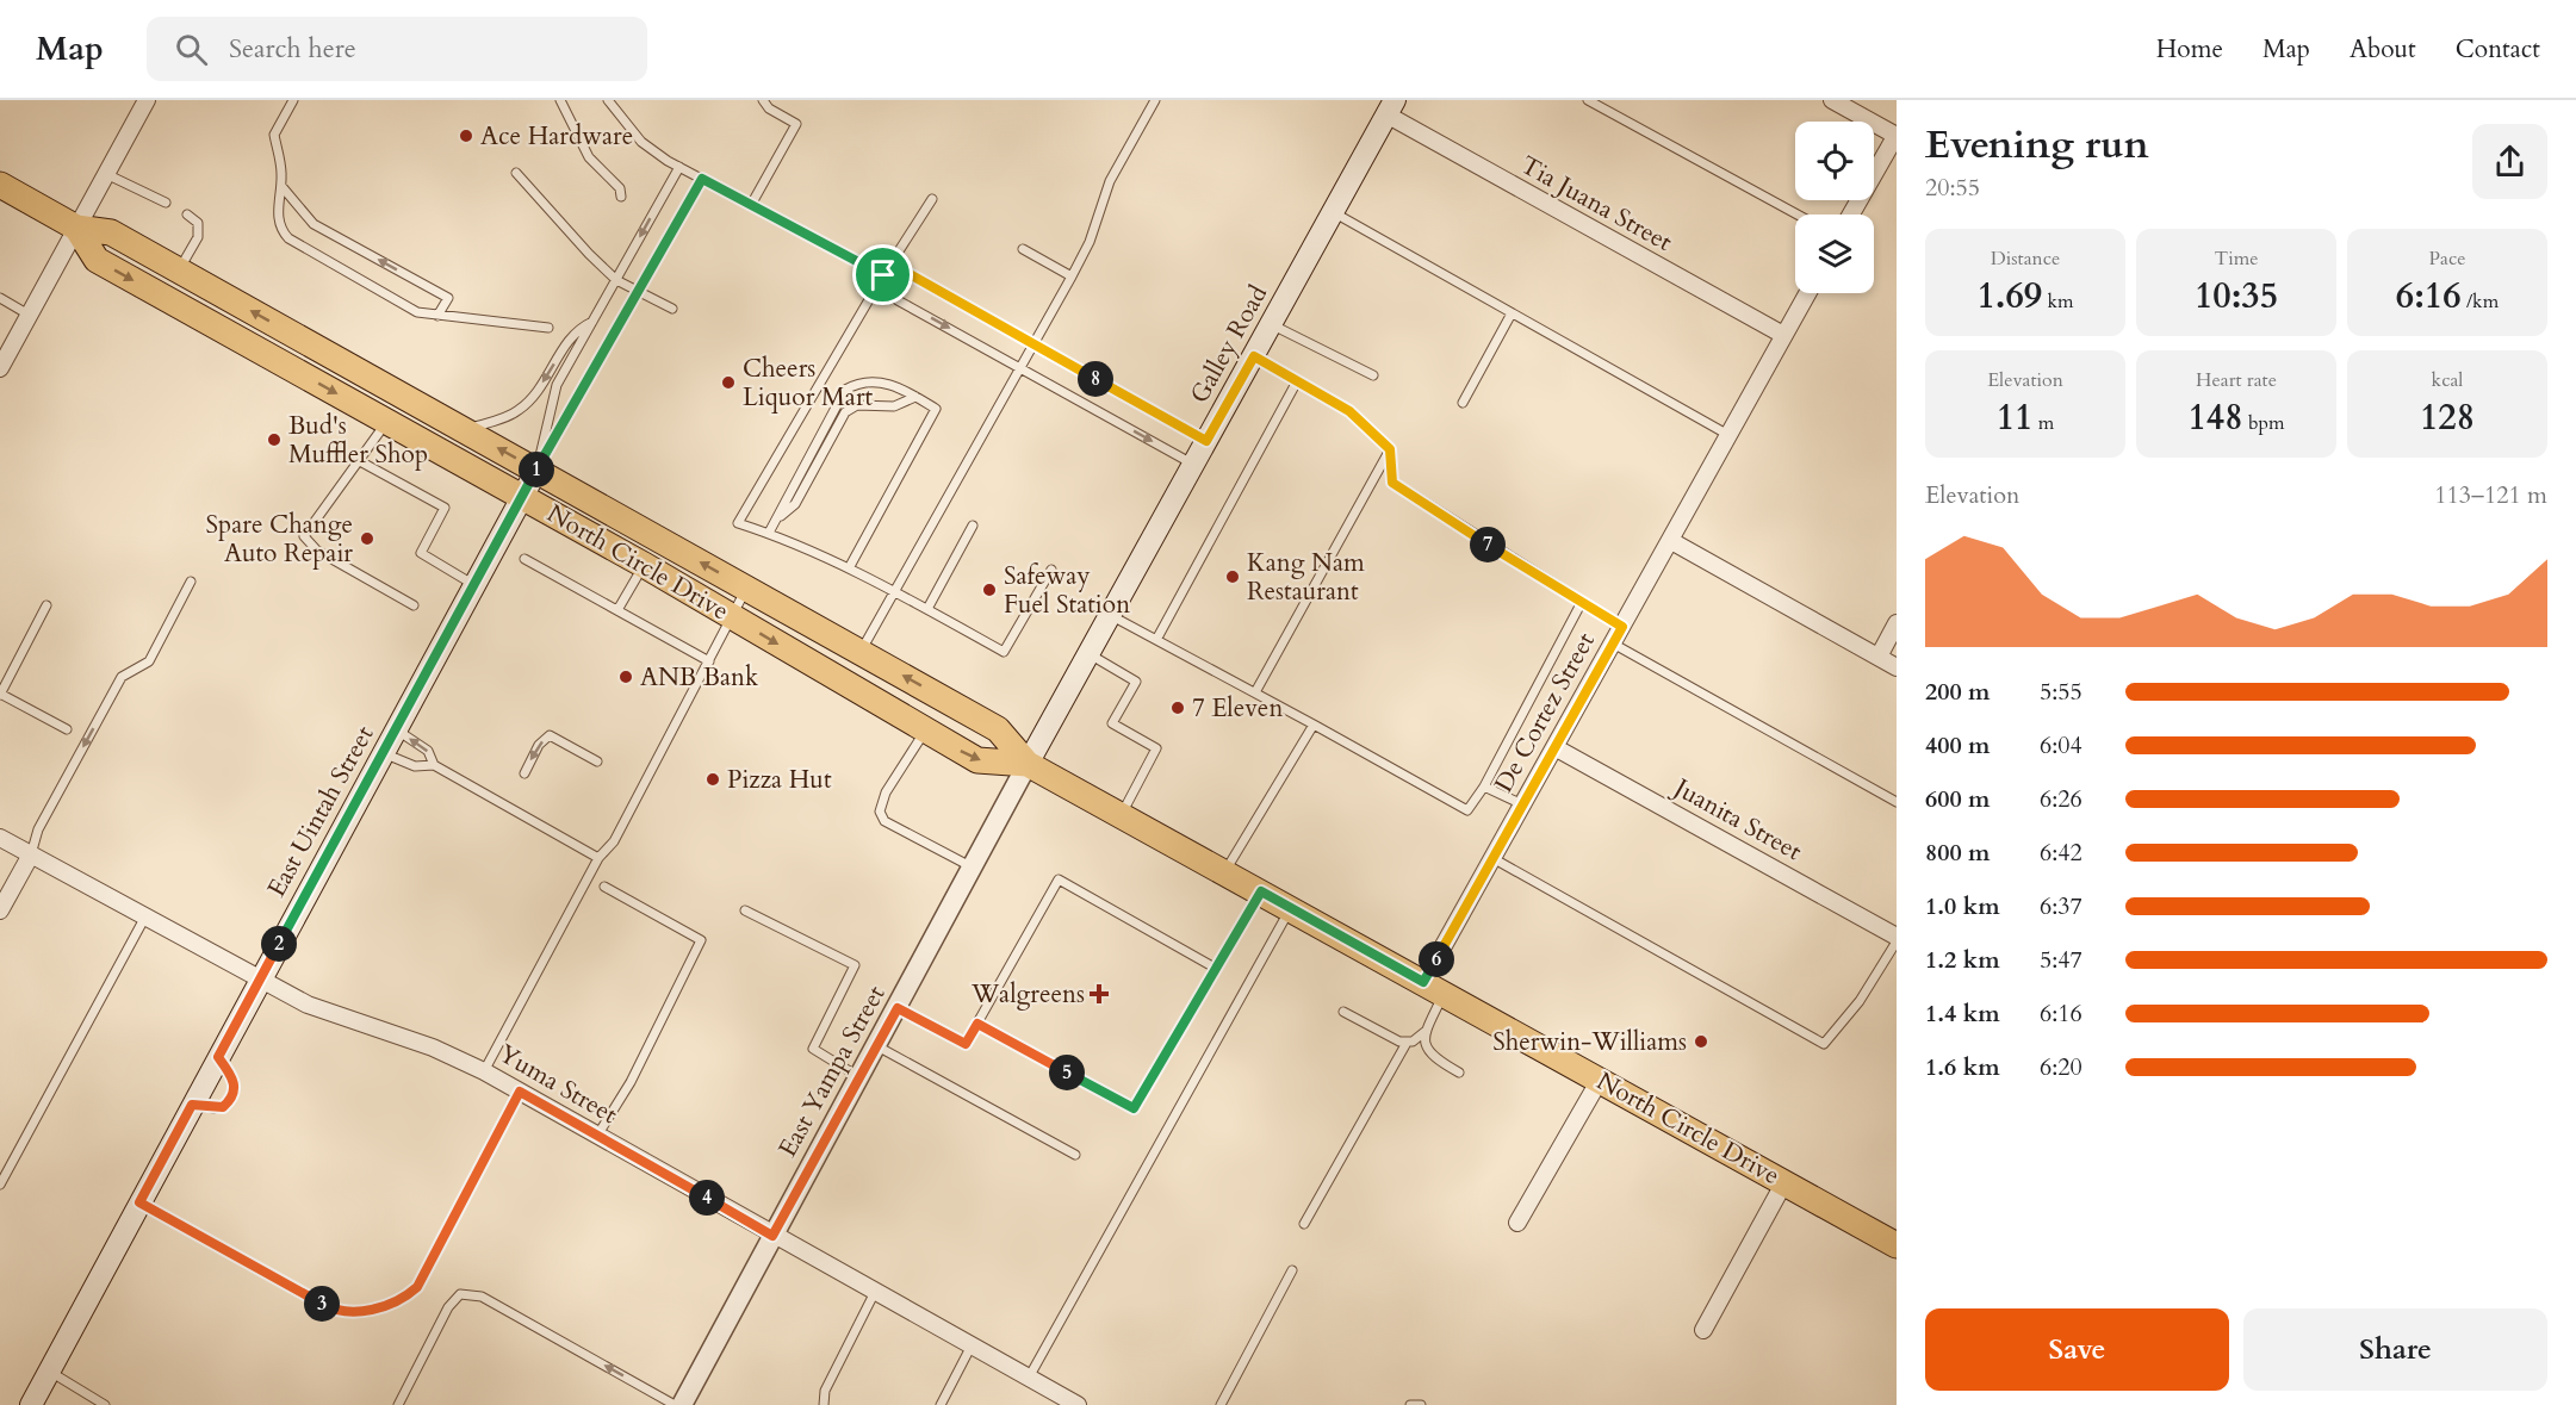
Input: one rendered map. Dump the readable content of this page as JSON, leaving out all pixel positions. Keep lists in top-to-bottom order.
{
  "streets": {
    "main road": ["Galley Road", "North Circle Drive", "East Uintah Street"],
    "street": [
      "Tia Juana Street",
      "De Cortez Street",
      "Juanita Street",
      "East Yampa Street",
      "Yuma Street"
    ]
  },
  "crossings": [
    ["Tia Juana Street", "Galley Road"],
    ["Tia Juana Street", "De Cortez Street"],
    ["Galley Road", "North Circle Drive"],
    ["Galley Road", "East Yampa Street"],
    ["North Circle Drive", "De Cortez Street"],
    ["North Circle Drive", "East Uintah Street"],
    ["North Circle Drive", "East Yampa Street"],
    ["De Cortez Street", "Juanita Street"],
    ["East Uintah Street", "Yuma Street"],
    ["East Yampa Street", "Yuma Street"]
  ],
  "places": {
    "other": [
      "Ace Hardware",
      "Cheers Liquor Mart",
      "Bud's Muffler Shop",
      "Spare Change Auto Repair",
      "Kang Nam Restaurant",
      "Safeway Fuel Station",
      "ANB Bank",
      "7 Eleven",
      "Pizza Hut",
      "Sherwin-Williams"
    ],
    "health": ["Walgreens"]
  },
  "page": {
    "header": "Map",
    "search": "Search here",
    "nav": [
      "Home",
      "Map",
      "About",
      "Contact"
    ],
    "heading": ["Evening run", "20:55"],
    "stats": [
      ["Distance", "1.69 km"],
      ["Time", "10:35"],
      ["Pace", "6:16 /km"],
      ["Elevation", "11 m"],
      ["Heart rate", "148 bpm"],
      ["kcal", "128"]
    ],
    "pins": [
      "8",
      "1",
      "7",
      "2",
      "6",
      "5",
      "4",
      "3"
    ],
    "chart": ["Elevation", "113–121 m"],
    "list": [
      {
        "name": "200 m",
        "note": "5:55"
      },
      {
        "name": "400 m",
        "note": "6:04"
      },
      {
        "name": "600 m",
        "note": "6:26"
      },
      {
        "name": "800 m",
        "note": "6:42"
      },
      {
        "name": "1.0 km",
        "note": "6:37"
      },
      {
        "name": "1.2 km",
        "note": "5:47"
      },
      {
        "name": "1.4 km",
        "note": "6:16"
      },
      {
        "name": "1.6 km",
        "note": "6:20"
      }
    ],
    "buttons": ["Save", "Share"]
  }
}
